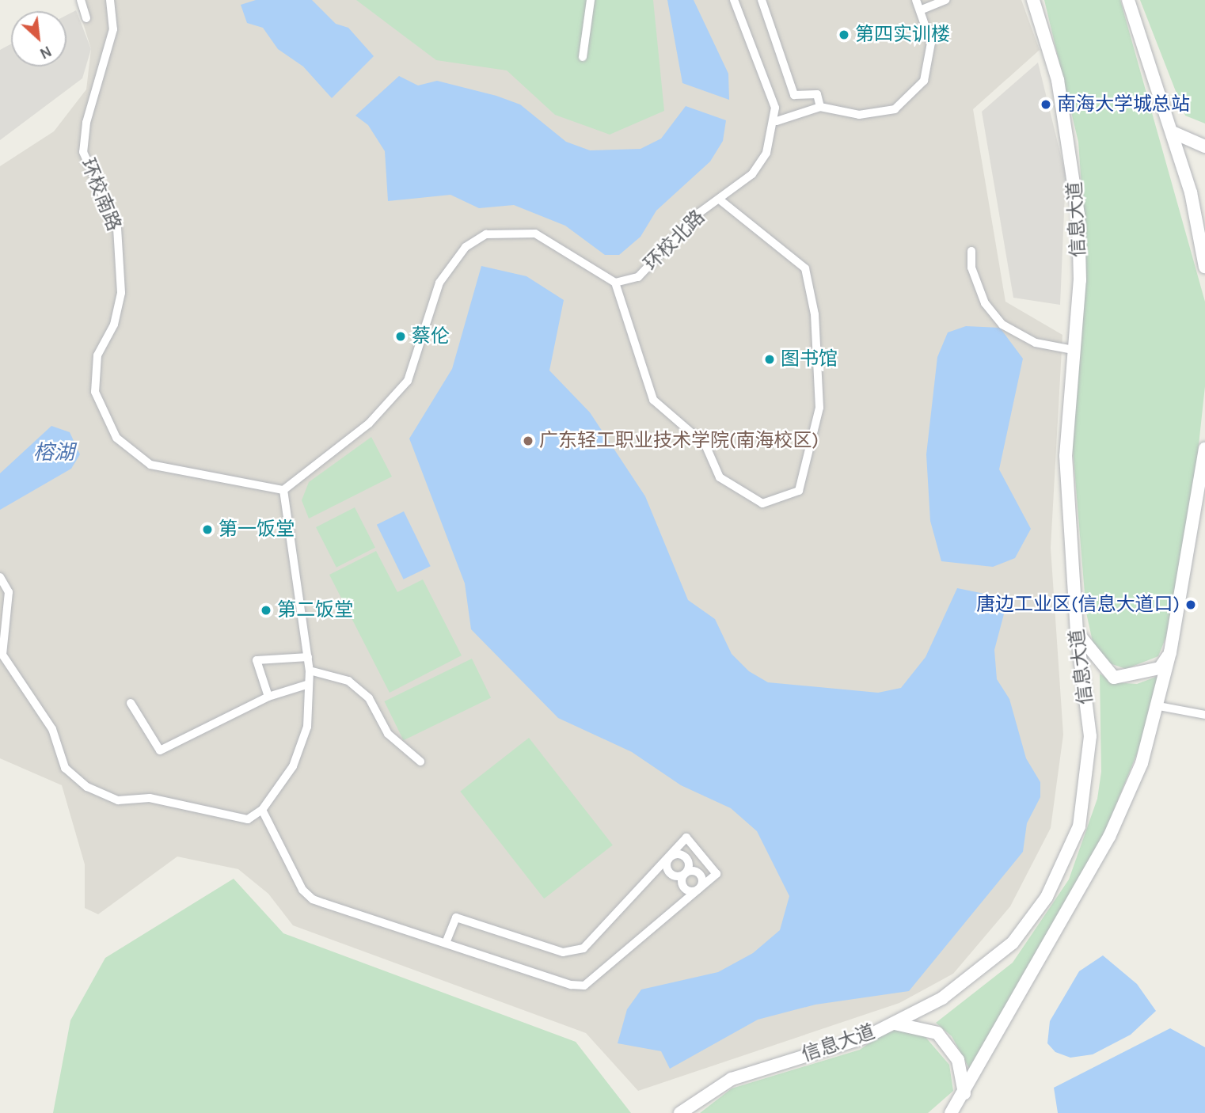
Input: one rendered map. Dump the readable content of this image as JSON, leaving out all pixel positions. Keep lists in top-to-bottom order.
{
  "streets": {
    "main road": ["信息大道"],
    "street": ["环校南路", "环校北路"]
  },
  "water": ["榕湖"],
  "places": [
    "第四实训楼",
    "南海大学城总站",
    "蔡伦",
    "图书馆",
    "广东轻工职业技术学院(南海校区)",
    "第一饭堂",
    "唐边工业区(信息大道口)",
    "第二饭堂"
  ],
  "north": "bottom right"
}
